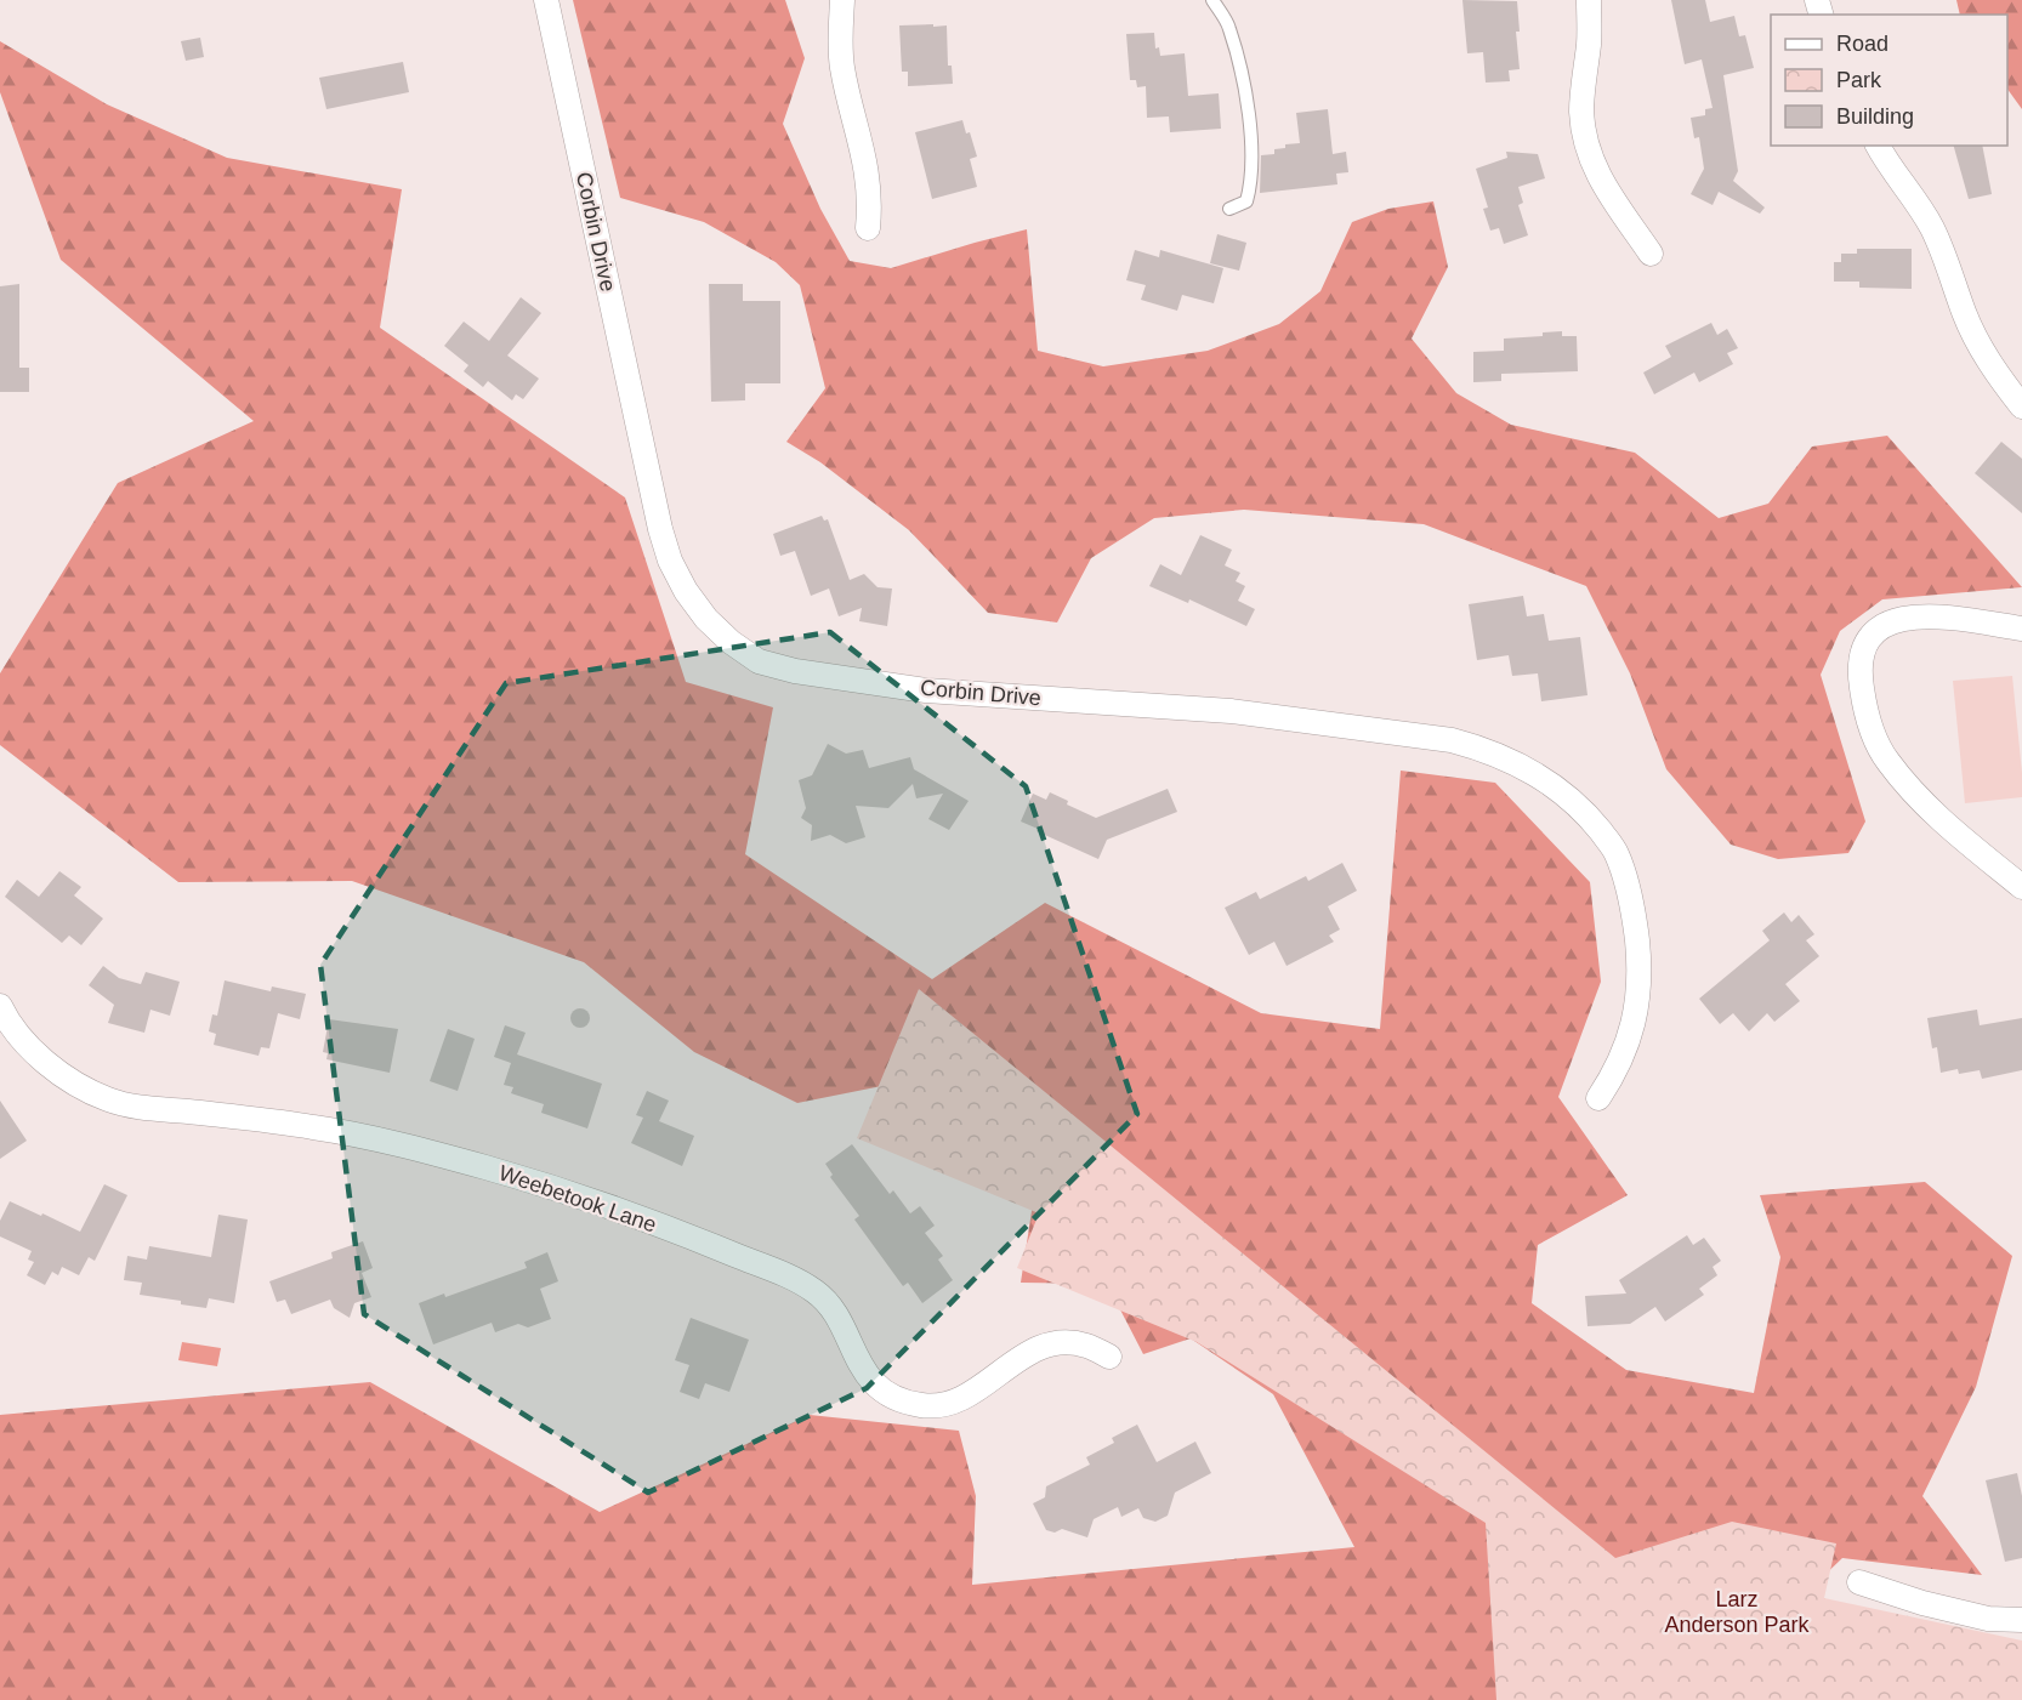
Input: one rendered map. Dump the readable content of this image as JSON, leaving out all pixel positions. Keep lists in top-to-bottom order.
{
  "streets": {
    "street": ["Corbin Drive", "Weebetook Lane"]
  },
  "parks": ["Larz Anderson Park"],
  "legend": ["Road", "Park", "Building"]
}
